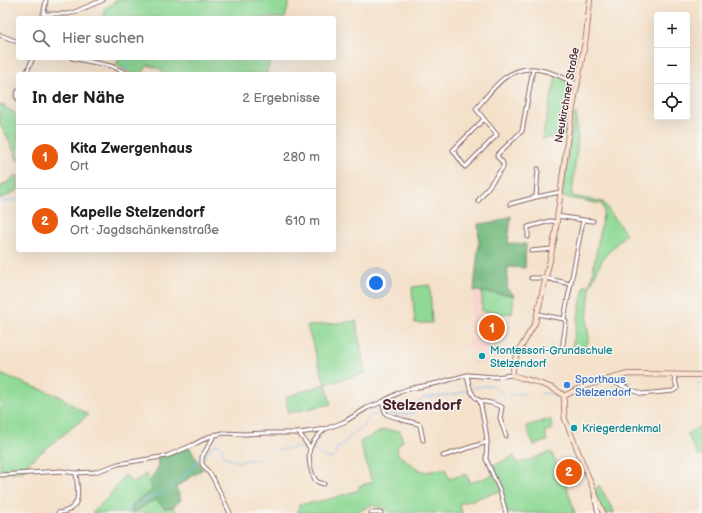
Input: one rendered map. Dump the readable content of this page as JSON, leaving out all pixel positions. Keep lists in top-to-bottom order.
{
  "streets": {
    "main road": ["Neukirchner Straße"]
  },
  "districts": ["Stelzendorf"],
  "places": ["Montessori-Grundschule Stelzendorf", "Sporthaus Stelzendorf", "Kriegerdenkmal"],
  "page": {
    "map_buttons": ["+", "−"],
    "search": "Hier suchen",
    "heading": ["In der Nähe", "2 Ergebnisse"],
    "list": [
      {
        "mark": "1",
        "name": "Kita Zwergenhaus",
        "note": "Ort",
        "value": "280 m"
      },
      {
        "mark": "2",
        "name": "Kapelle Stelzendorf",
        "note": "Ort · Jagdschänkenstraße",
        "value": "610 m"
      }
    ],
    "pins": ["1", "2"]
  }
}
